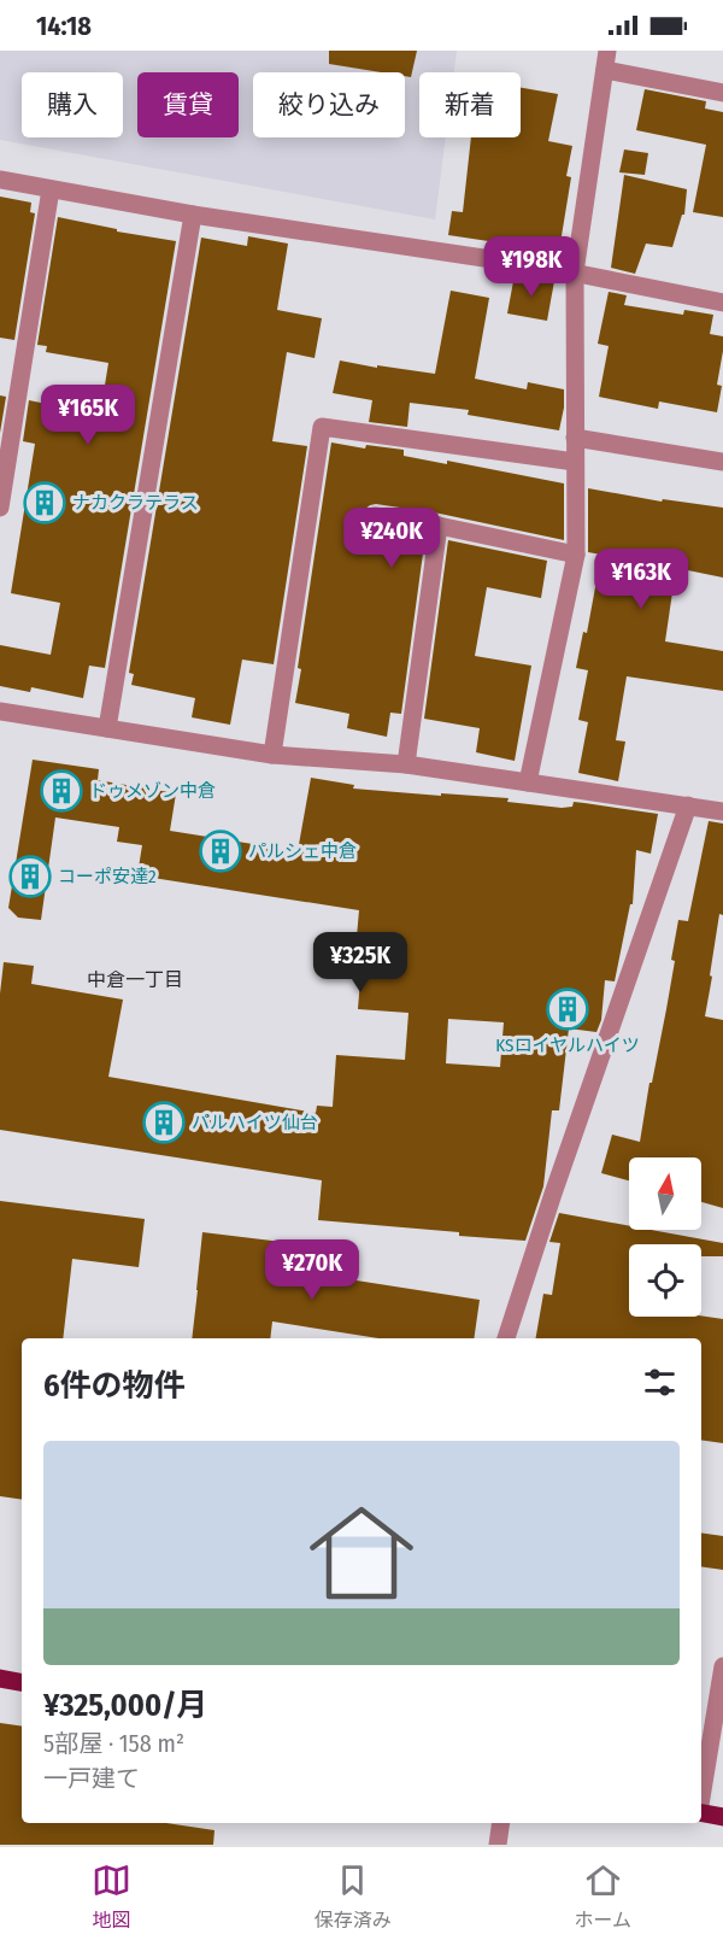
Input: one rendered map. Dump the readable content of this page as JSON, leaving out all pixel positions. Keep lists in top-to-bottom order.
{
  "districts": ["中倉一丁目"],
  "places": {
    "building": [
      "ナカクラテラス",
      "ドゥメゾン中倉",
      "パルシェ中倉",
      "コーポ安達2",
      "KSロイヤルハイツ",
      "パルハイツ仙台"
    ]
  },
  "north": "top",
  "page": {
    "status": "14:18",
    "chip": [
      "購入",
      "賃貸",
      "絞り込み",
      "新着"
    ],
    "price": [
      "¥198K",
      "¥165K",
      "¥240K",
      "¥163K",
      "¥325K",
      "¥270K"
    ],
    "heading": "6件の物件",
    "list": [
      {
        "name": "¥325,000/月",
        "note": "5部屋 · 158 m² · 一戸建て"
      }
    ],
    "tabs": ["地図", "保存済み", "ホーム"]
  }
}
